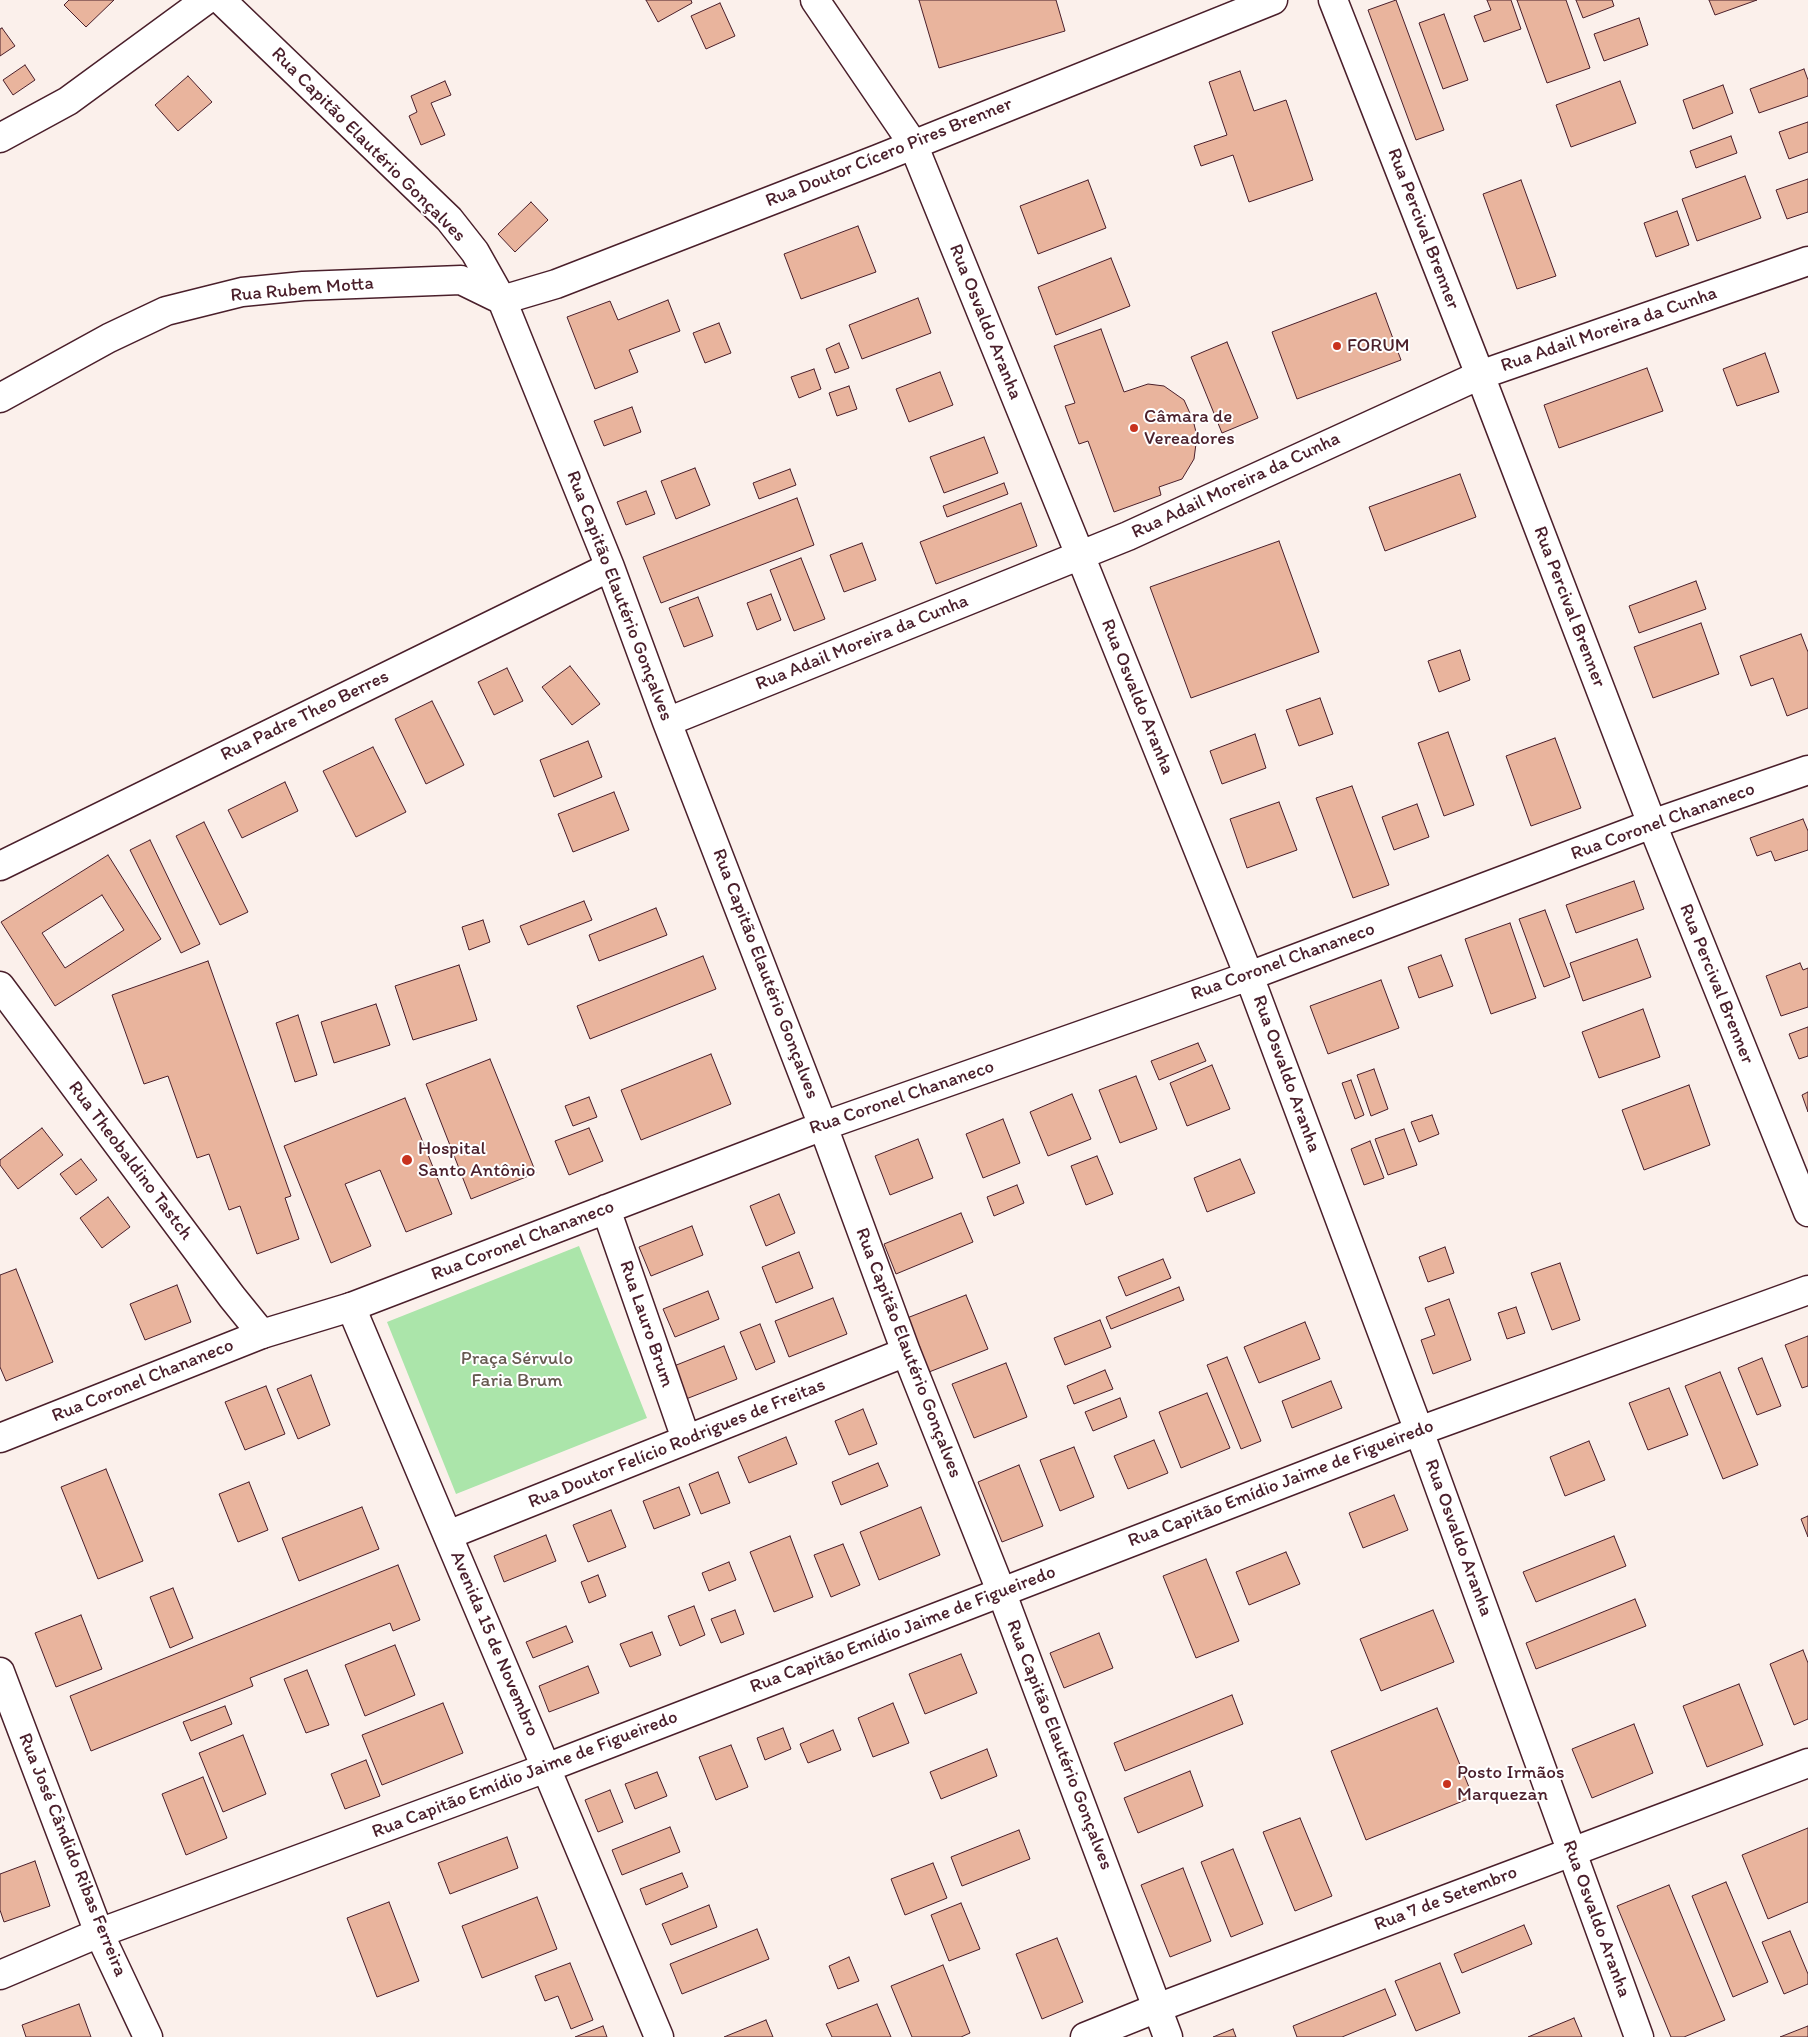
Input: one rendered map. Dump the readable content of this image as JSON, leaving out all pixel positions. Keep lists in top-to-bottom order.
{
  "streets": {
    "street": [
      "Rua Capitão Elautério Gonçalves",
      "Rua Doutor Cícero Pires Brenner",
      "Rua Percival Brenner",
      "Rua Rubem Motta",
      "Rua Osvaldo Aranha",
      "Rua Adail Moreira da Cunha",
      "Rua Padre Theo Berres",
      "Rua Coronel Chananeco",
      "Rua Theobaldino Tastch",
      "Rua Lauro Brum",
      "Rua Doutor Felício Rodrigues de Freitas",
      "Rua Capitão Emídio Jaime de Figueiredo",
      "Avenida 15 de Novembro",
      "Rua José Cândido Ribas Ferreira",
      "Rua 7 de Setembro"
    ]
  },
  "crossings": [
    ["Rua Capitão Elautério Gonçalves", "Rua Doutor Cícero Pires Brenner"],
    ["Rua Capitão Elautério Gonçalves", "Rua Rubem Motta"],
    ["Rua Capitão Elautério Gonçalves", "Rua Adail Moreira da Cunha"],
    ["Rua Capitão Elautério Gonçalves", "Rua Padre Theo Berres"],
    ["Rua Capitão Elautério Gonçalves", "Rua Coronel Chananeco"],
    ["Rua Capitão Elautério Gonçalves", "Rua Doutor Felício Rodrigues de Freitas"],
    ["Rua Capitão Elautério Gonçalves", "Rua Capitão Emídio Jaime de Figueiredo"],
    ["Rua Capitão Elautério Gonçalves", "Rua 7 de Setembro"],
    ["Rua Doutor Cícero Pires Brenner", "Rua Rubem Motta"],
    ["Rua Doutor Cícero Pires Brenner", "Rua Osvaldo Aranha"],
    ["Rua Percival Brenner", "Rua Adail Moreira da Cunha"],
    ["Rua Percival Brenner", "Rua Coronel Chananeco"],
    ["Rua Osvaldo Aranha", "Rua Adail Moreira da Cunha"],
    ["Rua Osvaldo Aranha", "Rua Coronel Chananeco"],
    ["Rua Osvaldo Aranha", "Rua Capitão Emídio Jaime de Figueiredo"],
    ["Rua Osvaldo Aranha", "Rua 7 de Setembro"],
    ["Rua Coronel Chananeco", "Rua Theobaldino Tastch"],
    ["Rua Coronel Chananeco", "Rua Lauro Brum"],
    ["Rua Coronel Chananeco", "Avenida 15 de Novembro"],
    ["Rua Lauro Brum", "Rua Doutor Felício Rodrigues de Freitas"],
    ["Rua Doutor Felício Rodrigues de Freitas", "Avenida 15 de Novembro"],
    ["Rua Capitão Emídio Jaime de Figueiredo", "Avenida 15 de Novembro"],
    ["Rua Capitão Emídio Jaime de Figueiredo", "Rua José Cândido Ribas Ferreira"]
  ],
  "parks": ["Praça Sérvulo Faria Brum"],
  "places": [
    "FORUM",
    "Câmara de Vereadores",
    "Hospital Santo Antônio",
    "Posto Irmãos Marquezan"
  ]
}
